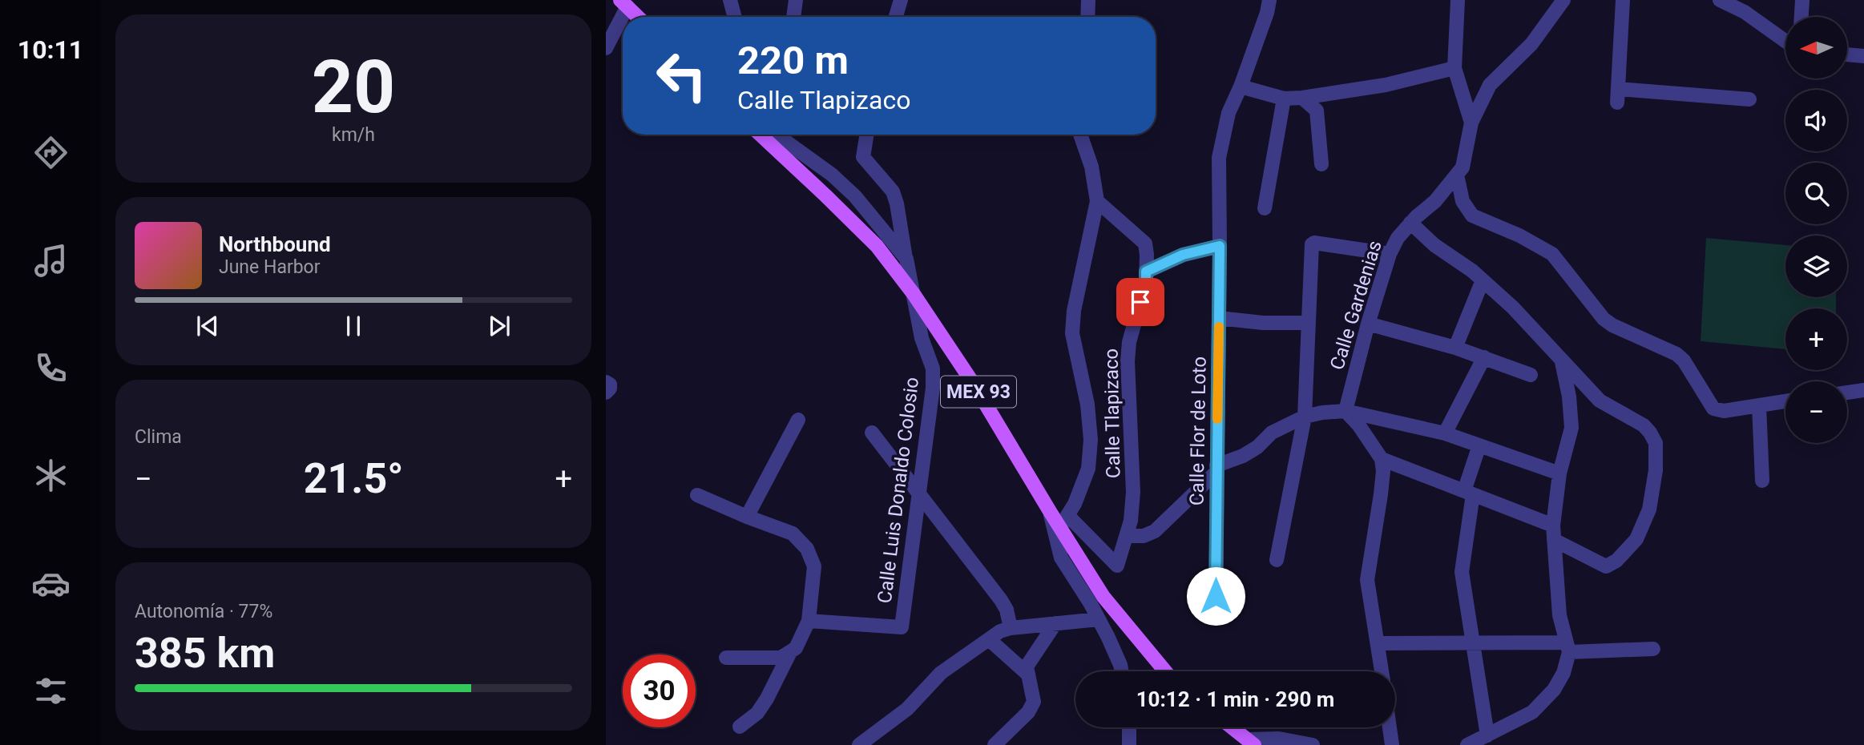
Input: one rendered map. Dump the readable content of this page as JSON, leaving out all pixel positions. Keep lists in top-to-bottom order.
{
  "streets": {
    "main road": ["MEX 93"],
    "street": [
      "Calle Gardenias",
      "Calle Tlapizaco",
      "Calle Flor de Loto",
      "Calle Luis Donaldo Colosio"
    ]
  },
  "crossings": [
    ["MEX 93", "Calle Tlapizaco"],
    ["MEX 93", "Calle Luis Donaldo Colosio"]
  ],
  "north": "left",
  "page": {
    "tabs": "10:11",
    "tile": [
      ["20", "km/h"],
      "Clima",
      ["Autonomía · 77%", "385 km"]
    ],
    "map_buttons": ["+", "−"],
    "turn": ["220 m", "Calle Tlapizaco"],
    "song": ["Northbound", "June Harbor"],
    "heat": ["−", "21.5°", "+"],
    "limit": "30",
    "trip": "10:12 · 1 min · 290 m"
  }
}
